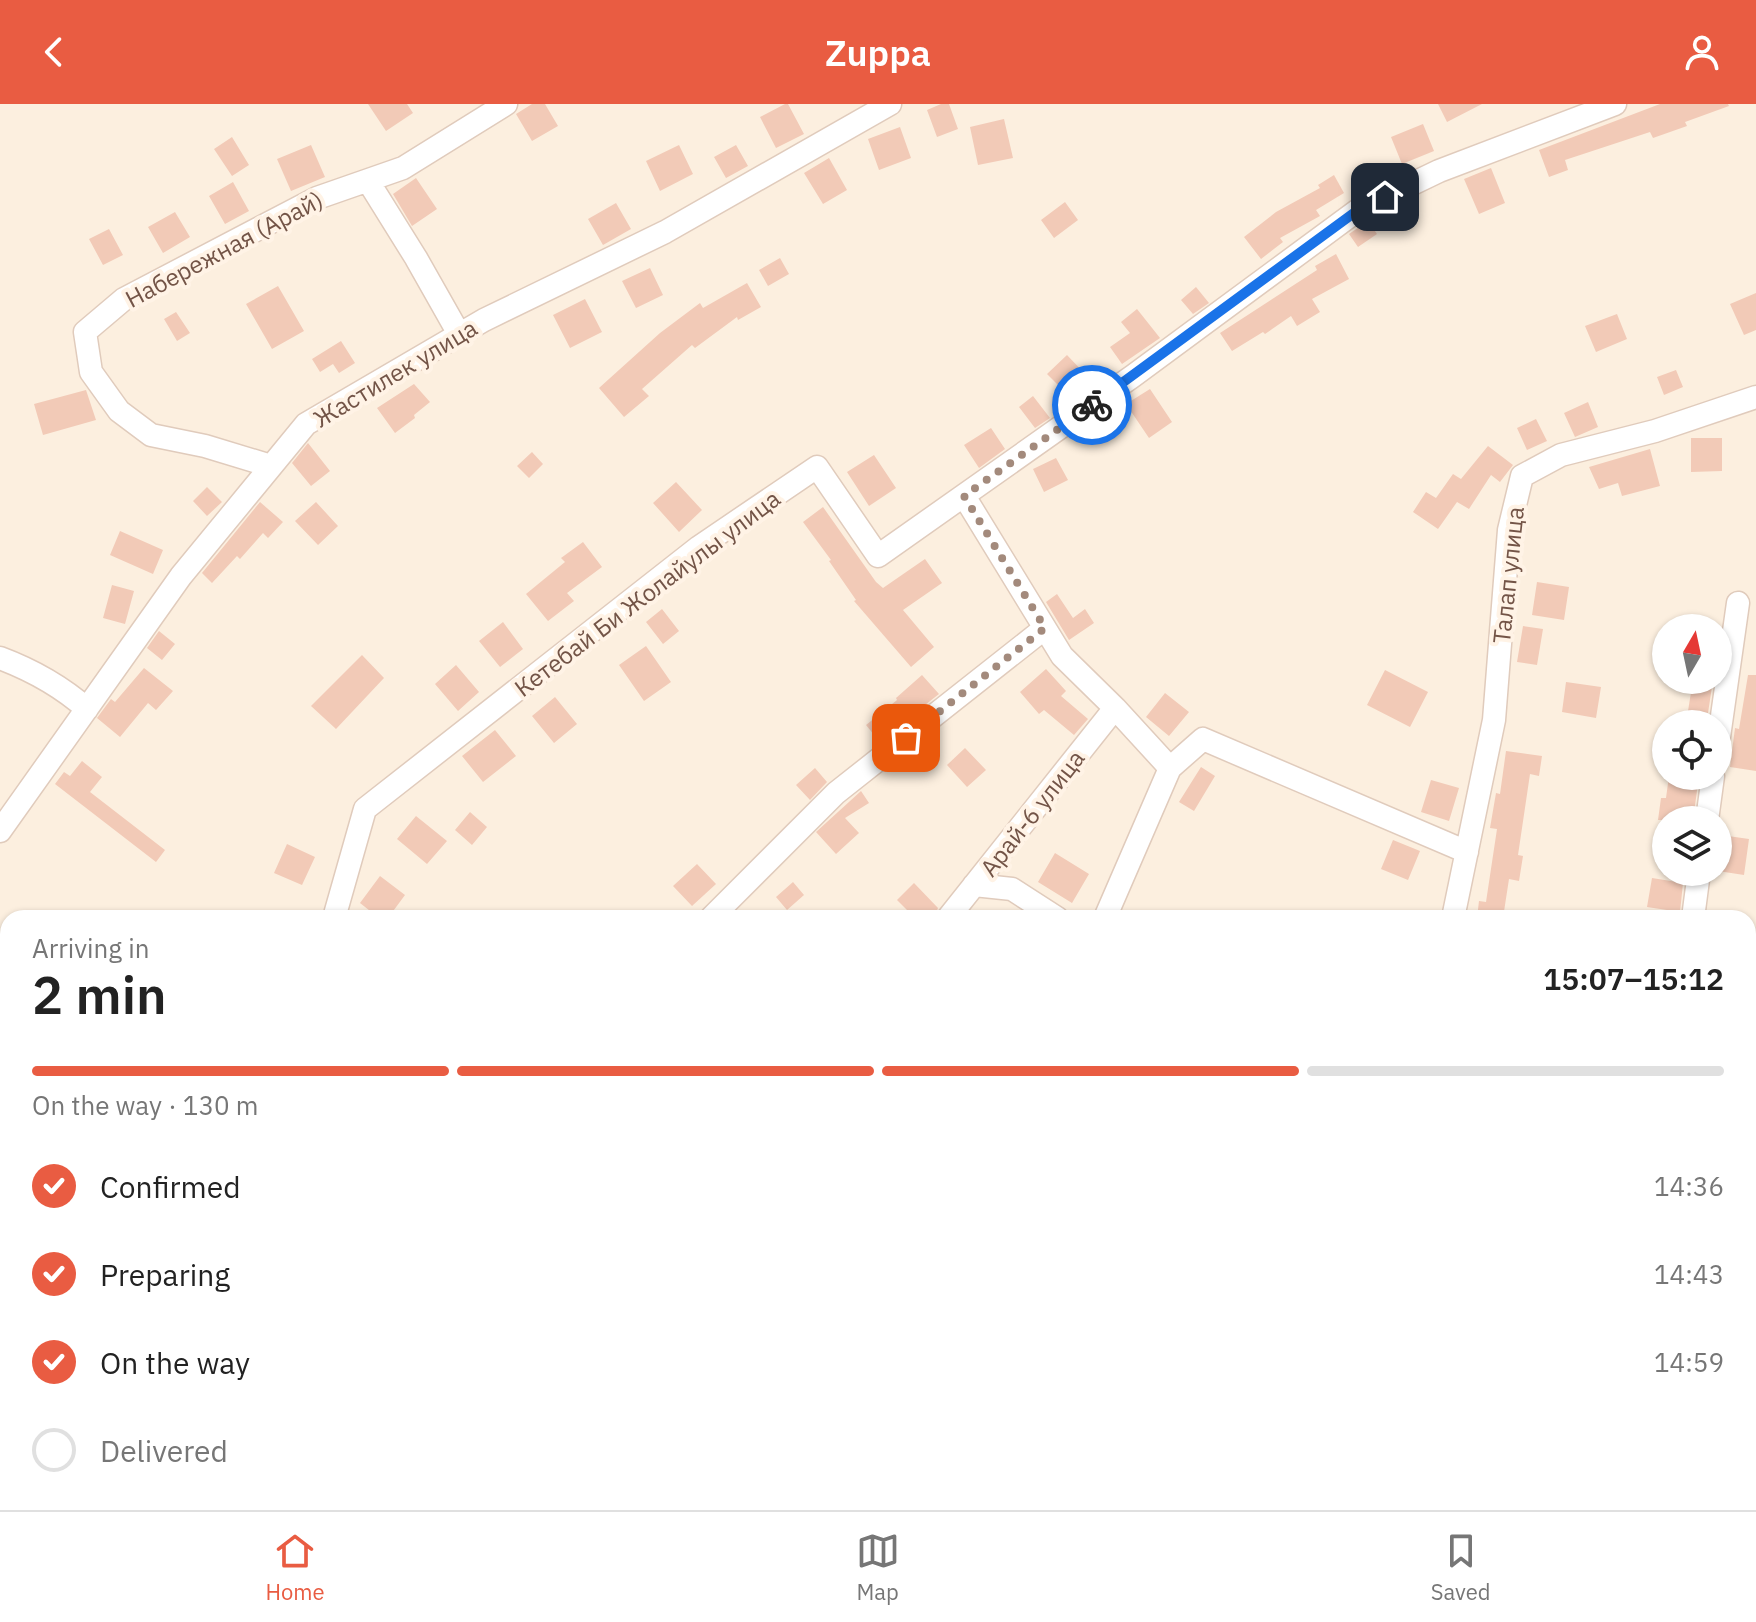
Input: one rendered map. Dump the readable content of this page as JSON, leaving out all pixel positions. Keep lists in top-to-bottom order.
{
  "streets": {
    "street": [
      "Набережная (Арай)",
      "Жастилек улица",
      "Талап улица",
      "Кетебай Би Жолайулы улица",
      "Арай-6 улица"
    ]
  },
  "crossings": [
    ["Набережная (Арай)", "Жастилек улица"]
  ],
  "north": "top",
  "page": {
    "header": "Zuppa",
    "heading": ["2 min", "Arriving in", "15:07–15:12"],
    "bar": "On the way · 130 m",
    "list": [
      ["Confirmed", "14:36"],
      ["Preparing", "14:43"],
      ["On the way", "14:59"],
      "Delivered"
    ],
    "tabs": ["Home", "Map", "Saved"]
  }
}
